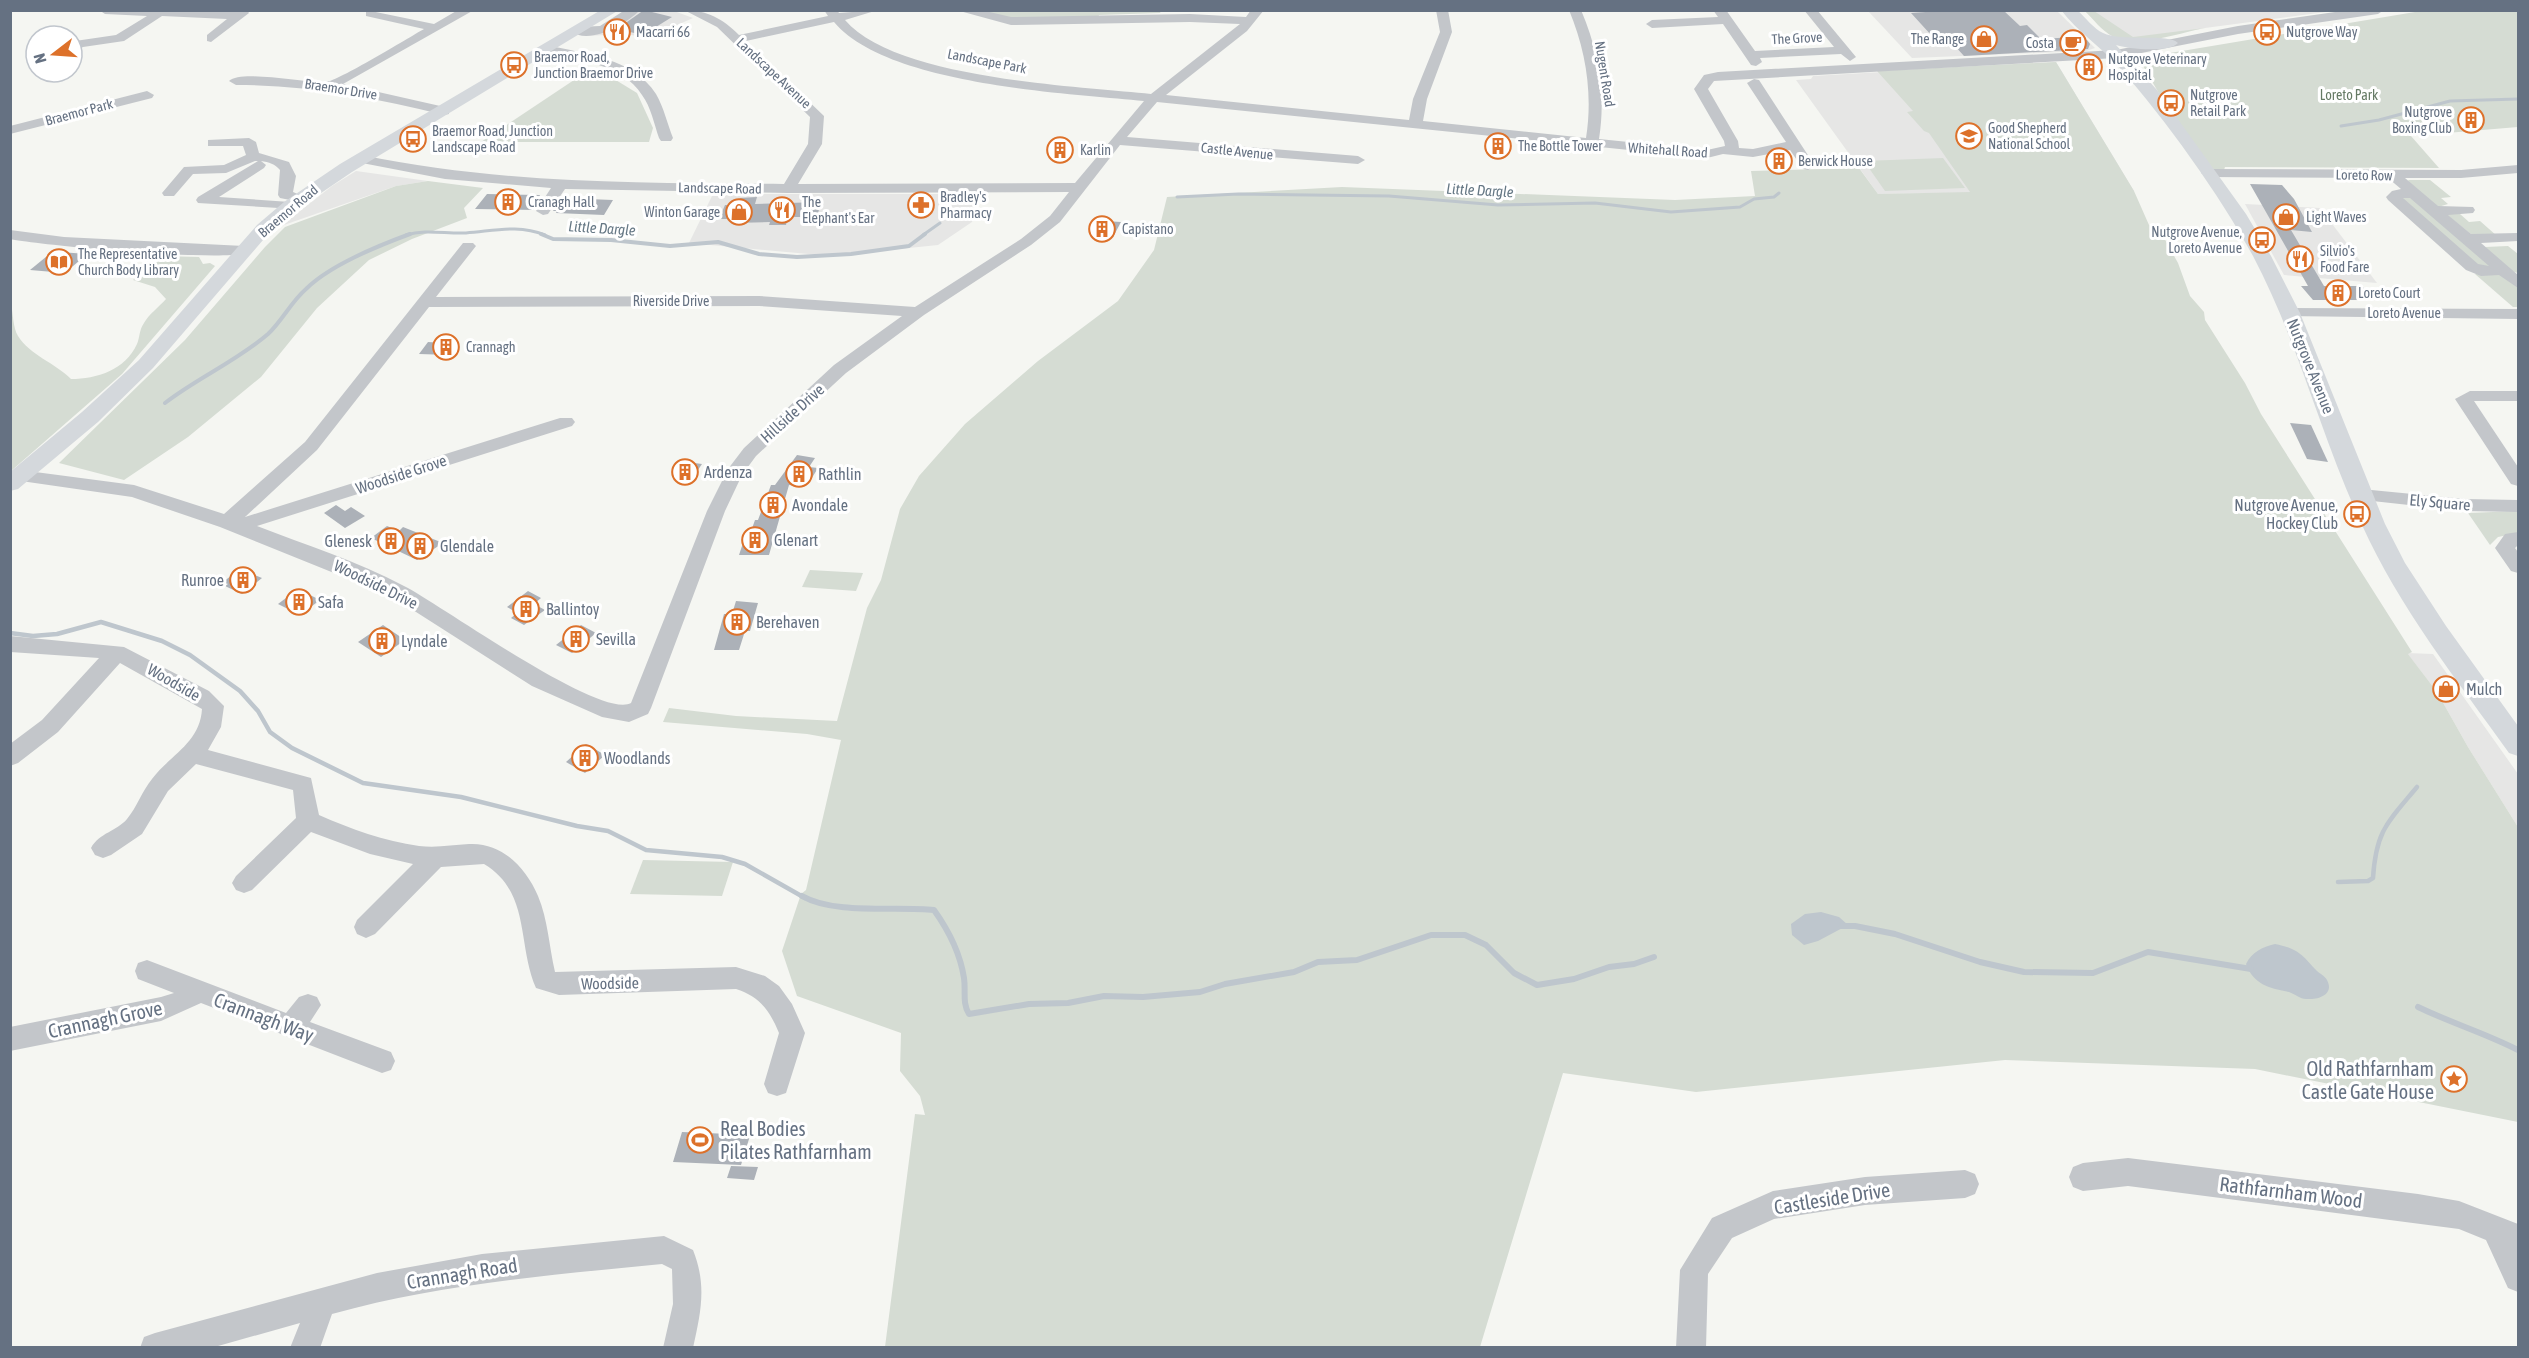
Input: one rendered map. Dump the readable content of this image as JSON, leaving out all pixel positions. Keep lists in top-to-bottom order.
{
  "streets": {
    "main road": ["Braemor Road", "Nutgrove Avenue"],
    "street": [
      "The Grove",
      "Landscape Park",
      "Landscape Avenue",
      "Nugent Road",
      "Braemor Drive",
      "Braemor Park",
      "Whitehall Road",
      "Castle Avenue",
      "Loreto Row",
      "Landscape Road",
      "Riverside Drive",
      "Loreto Avenue",
      "Hillside Drive",
      "Woodside Grove",
      "Ely Square",
      "Woodside Drive",
      "Woodside",
      "Crannagh Way",
      "Crannagh Grove",
      "Rathfarnham Wood",
      "Castleside Drive",
      "Crannagh Road"
    ]
  },
  "crossings": [
    ["Landscape Park", "Whitehall Road"],
    ["Landscape Park", "Hillside Drive"],
    ["Landscape Avenue", "Landscape Road"],
    ["Nugent Road", "Whitehall Road"],
    ["Braemor Drive", "Braemor Road"],
    ["Whitehall Road", "Nutgrove Avenue"],
    ["Whitehall Road", "Hillside Drive"],
    ["Castle Avenue", "Hillside Drive"],
    ["Loreto Row", "Nutgrove Avenue"],
    ["Landscape Road", "Braemor Road"],
    ["Landscape Road", "Hillside Drive"],
    ["Braemor Road", "Woodside Drive"],
    ["Riverside Drive", "Hillside Drive"],
    ["Loreto Avenue", "Nutgrove Avenue"],
    ["Nutgrove Avenue", "Ely Square"],
    ["Hillside Drive", "Woodside Drive"],
    ["Woodside Grove", "Woodside Drive"],
    ["Crannagh Way", "Crannagh Grove"]
  ],
  "water": ["Little Dargle"],
  "parks": ["Loreto Park"],
  "places": {
    "restaurant": ["Macarri 66", "The Elephant's Ear", "Silvio's Food Fare"],
    "bus stop": [
      "Nutgrove Way",
      "Braemor Road, Junction Braemor Drive",
      "Nutgrove Retail Park",
      "Braemor Road, Junction Landscape Road",
      "Nutgrove Avenue, Loreto Avenue",
      "Nutgrove Avenue, Hockey Club"
    ],
    "shop": [
      "The Range",
      "Winton Garage",
      "Light Waves",
      "Mulch"
    ],
    "cafe": ["Costa"],
    "building": [
      "Nutgove Veterinary Hospital",
      "Nutgrove Boxing Club",
      "The Bottle Tower",
      "Karlin",
      "Berwick House",
      "Cranagh Hall",
      "Capistano",
      "Loreto Court",
      "Crannagh",
      "Ardenza",
      "Rathlin",
      "Avondale",
      "Glenart",
      "Glenesk",
      "Glendale",
      "Runroe",
      "Safa",
      "Ballintoy",
      "Berehaven",
      "Sevilla",
      "Lyndale",
      "Woodlands"
    ],
    "school or university": ["Good Shepherd National School"],
    "pharmacy": ["Bradley's Pharmacy"],
    "library": ["The Representative Church Body Library"],
    "place": ["Old Rathfarnham Castle Gate House"],
    "sports": ["Real Bodies Pilates Rathfarnham"]
  },
  "north": "left"
}
